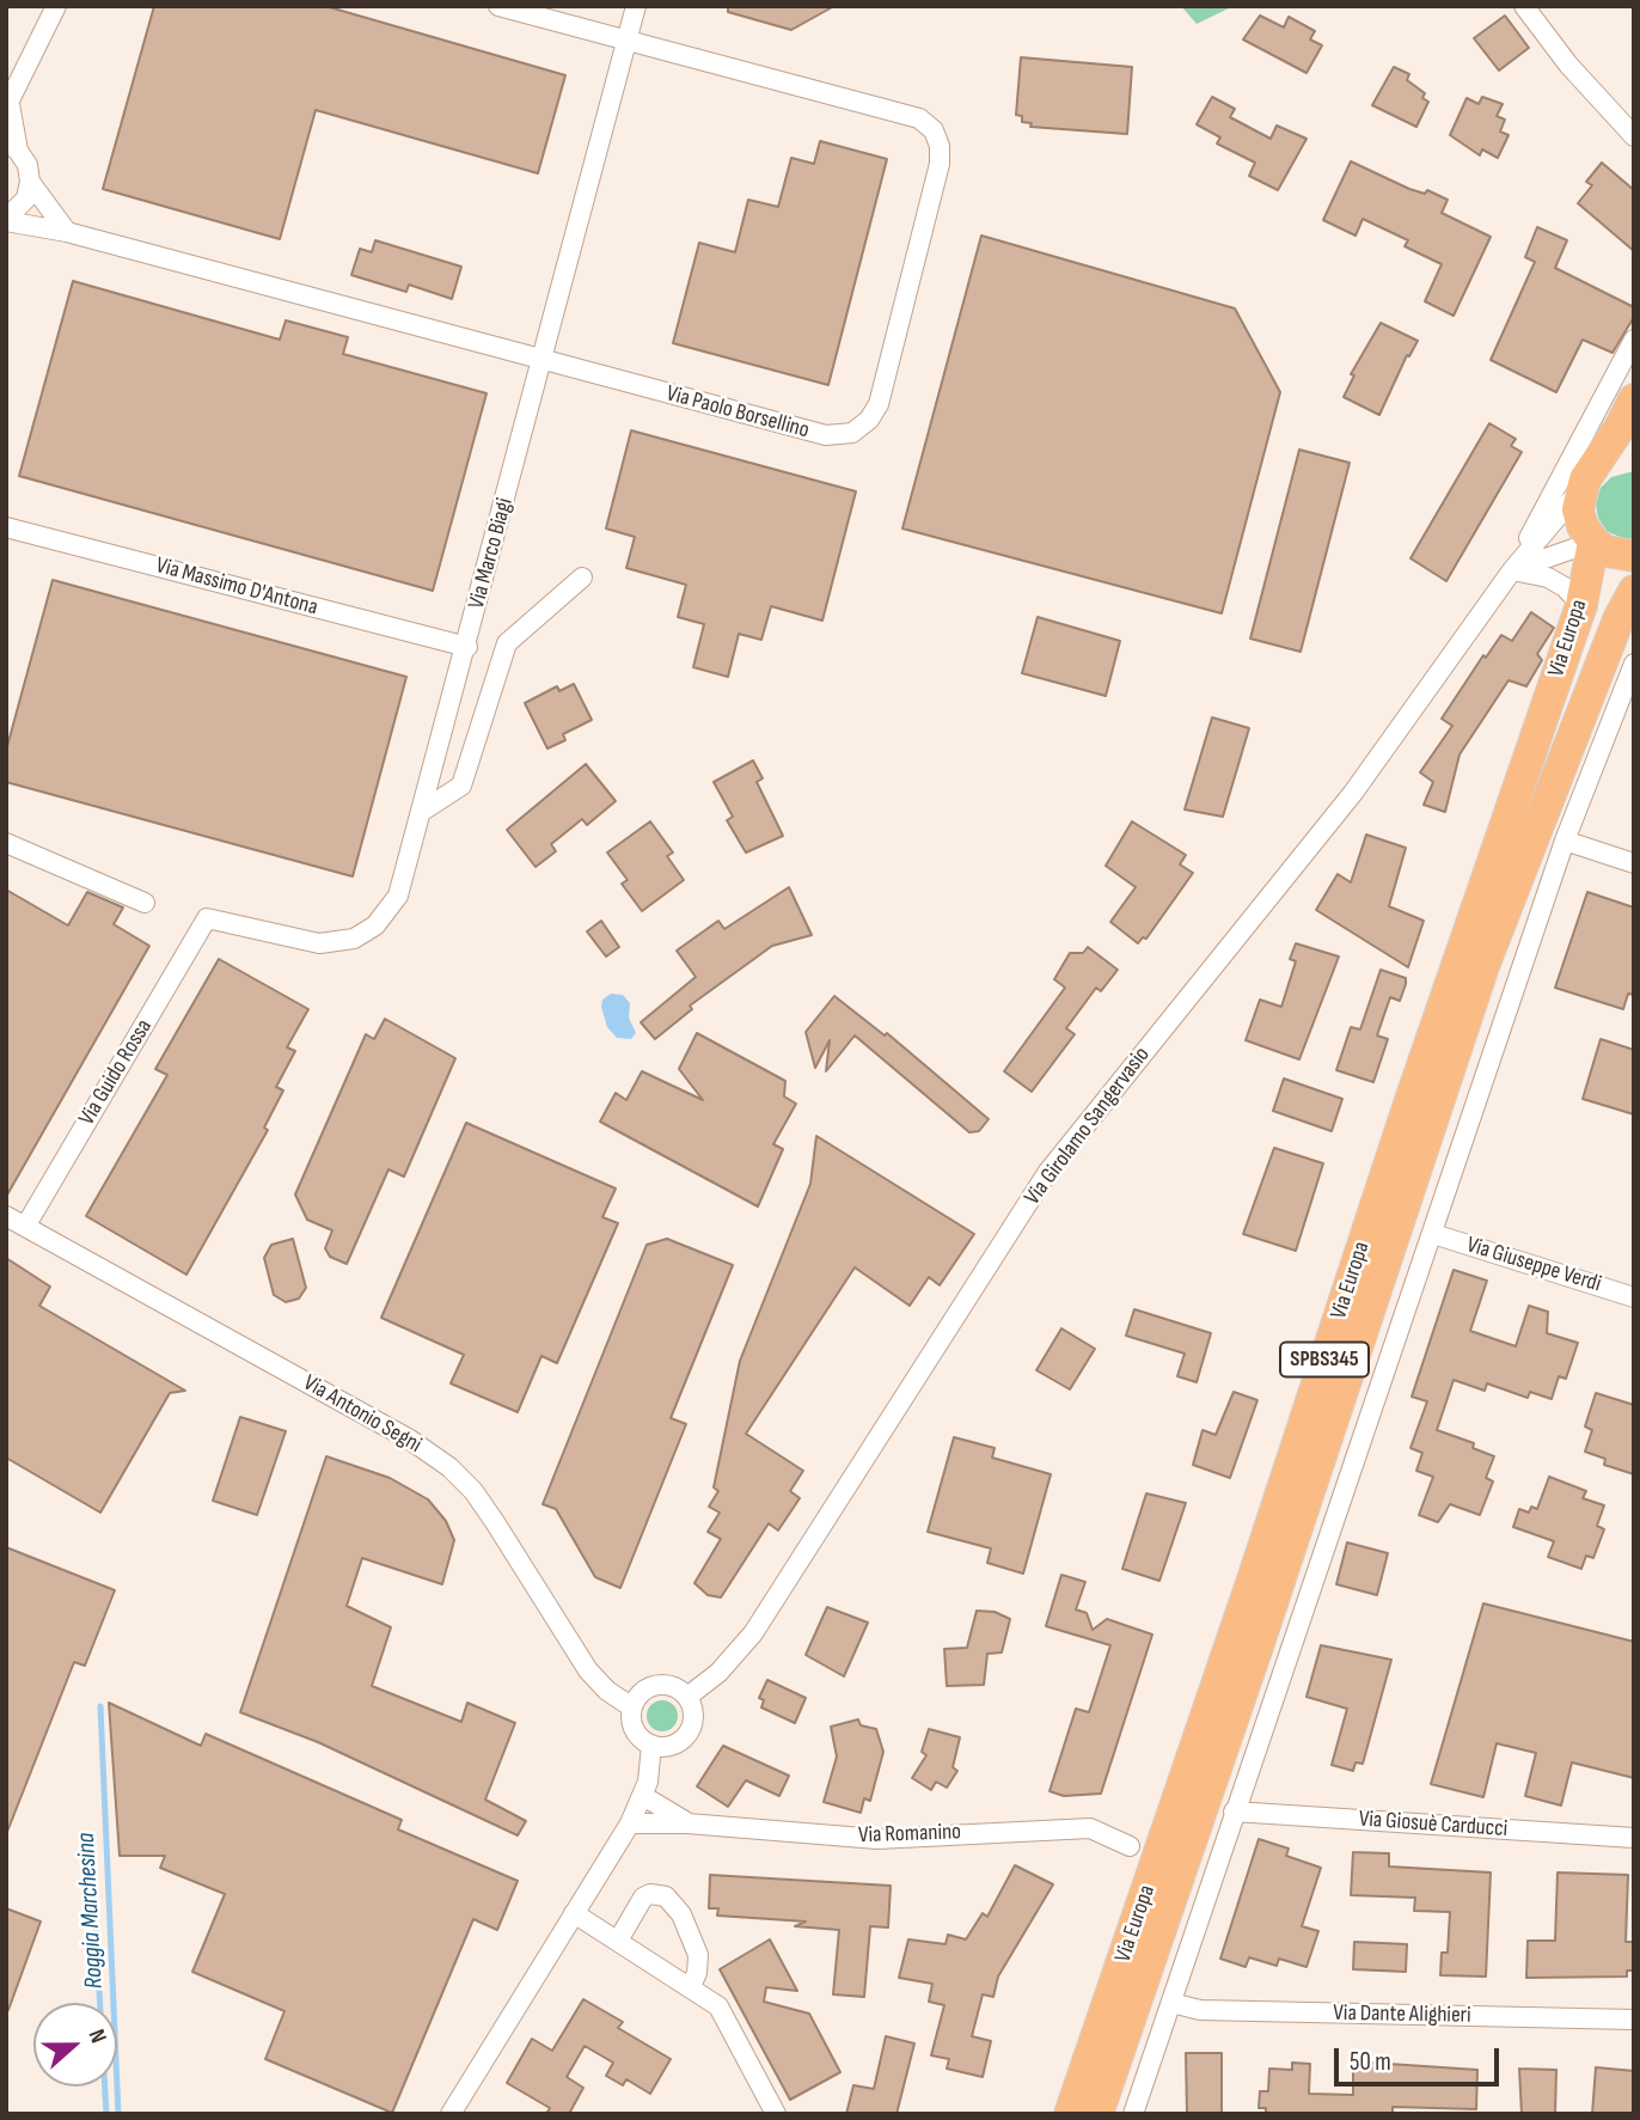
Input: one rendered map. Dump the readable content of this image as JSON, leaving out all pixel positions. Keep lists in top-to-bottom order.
{
  "streets": {
    "main road": ["Via Europa", "SPBS345"],
    "street": [
      "Via Paolo Borsellino",
      "Via Marco Biagi",
      "Via Massimo D'Antona",
      "Via Guido Rossa",
      "Via Girolamo Sangervasio",
      "Via Giuseppe Verdi",
      "Via Antonio Segni",
      "Via Giosuè Carducci",
      "Via Romanino",
      "Via Dante Alighieri"
    ]
  },
  "crossings": [
    ["Via Paolo Borsellino", "Via Marco Biagi"],
    ["Via Marco Biagi", "Via Massimo D'Antona"],
    ["Via Marco Biagi", "Via Guido Rossa"],
    ["Via Europa", "Via Girolamo Sangervasio"],
    ["Via Europa", "Via Giuseppe Verdi"],
    ["Via Europa", "Via Giosuè Carducci"],
    ["Via Europa", "Via Dante Alighieri"],
    ["Via Guido Rossa", "Via Antonio Segni"],
    ["Via Girolamo Sangervasio", "Via Antonio Segni"]
  ],
  "water": ["Roggia Marchesina"],
  "scale_bar": "50 m",
  "north": "right"
}
